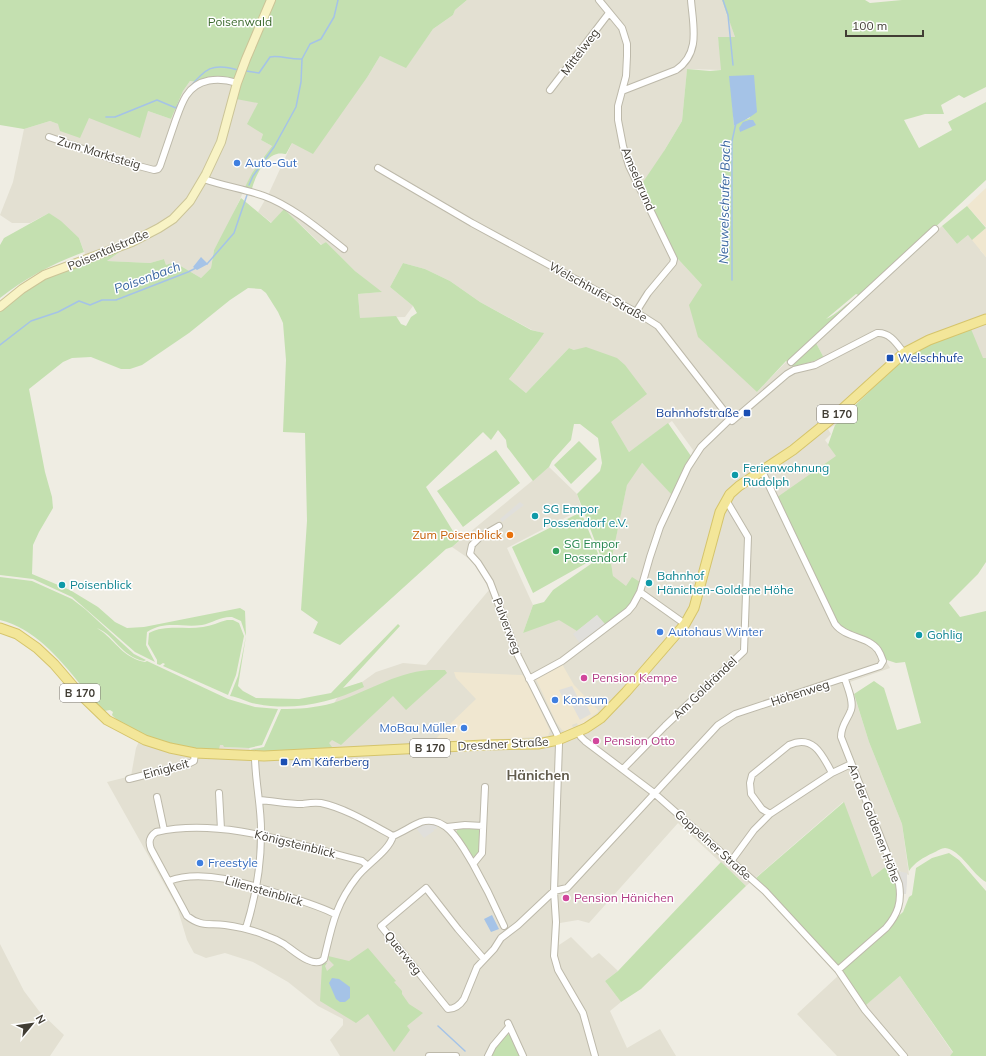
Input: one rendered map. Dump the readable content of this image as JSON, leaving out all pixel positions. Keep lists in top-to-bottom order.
{
  "streets": {
    "main road": ["Poisentalstraße", "B 170", "Dresdner Straße"],
    "street": [
      "Mittelweg",
      "Zum Marktsteig",
      "Amselgrund",
      "Welschhufer Straße",
      "Pulverweg",
      "Am Goldrändel",
      "Höhenweg",
      "Einigkeit",
      "An der Goldenen Höhe",
      "Königsteinblick",
      "Goppelner Straße",
      "Liliensteinblick",
      "Querweg"
    ]
  },
  "crossings": [
    ["Zum Marktsteig", "Poisentalstraße"],
    ["Amselgrund", "Welschhufer Straße"],
    ["B 170", "Am Goldrändel"],
    ["B 170", "Höhenweg"],
    ["B 170", "Dresdner Straße"],
    ["Pulverweg", "Dresdner Straße"],
    ["Am Goldrändel", "Dresdner Straße"],
    ["Am Goldrändel", "Goppelner Straße"],
    ["Höhenweg", "An der Goldenen Höhe"],
    ["Höhenweg", "Goppelner Straße"],
    ["Höhenweg", "Querweg"],
    ["Dresdner Straße", "Einigkeit"],
    ["Dresdner Straße", "Goppelner Straße"],
    ["An der Goldenen Höhe", "Goppelner Straße"]
  ],
  "districts": ["Hänichen"],
  "water": ["Neuwelschufer Bach", "Poisenbach"],
  "parks": ["Poisenwald"],
  "places": {
    "other": [
      "Auto-Gut",
      "Ferienwohnung Rudolph",
      "SG Empor Possendorf e.V.",
      "Zum Poisenblick",
      "SG Empor Possendorf",
      "Bahnhof Hänichen-Goldene Höhe",
      "Poisenblick",
      "Autohaus Winter",
      "Gohlig",
      "Pension Kempe",
      "Konsum",
      "MoBau Müller",
      "Pension Otto",
      "Freestyle",
      "Pension Hänichen"
    ],
    "transit": ["Welschhufe", "Bahnhofstraße", "Am Käferberg"]
  },
  "scale_bar": "100 m",
  "north": "top right"
}
